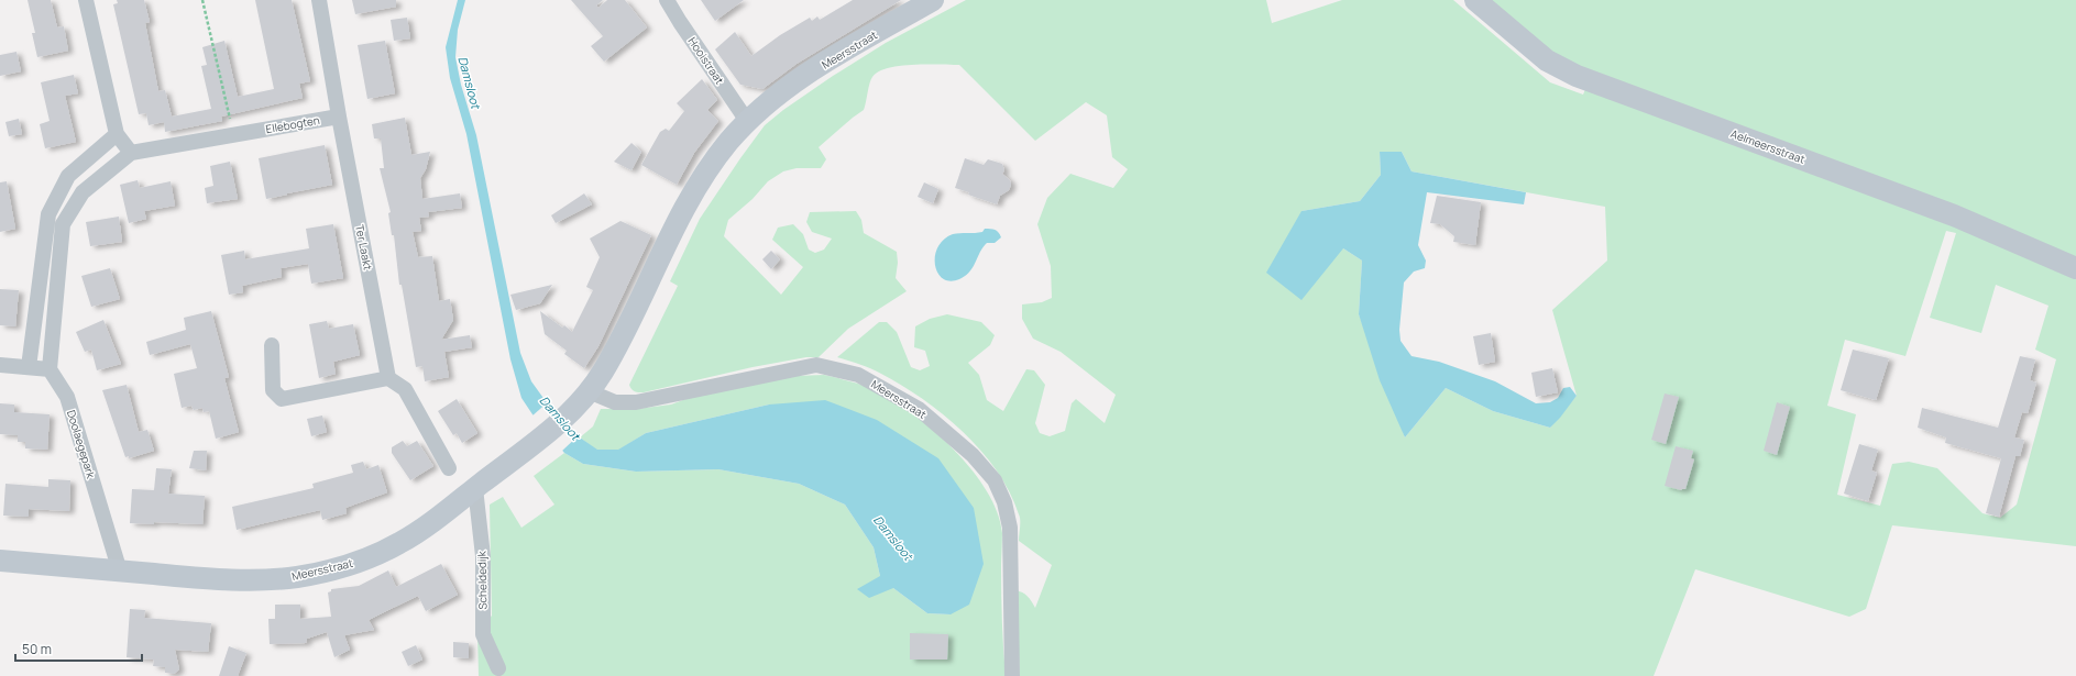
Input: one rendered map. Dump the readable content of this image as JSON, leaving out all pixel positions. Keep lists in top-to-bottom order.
{
  "streets": {
    "main road": ["Meersstraat", "Aelmeersstraat"],
    "street": [
      "Hooistraat",
      "Ellebogten",
      "Ter Laakt",
      "Doolaegepark",
      "Scheldedijk"
    ]
  },
  "crossings": [
    ["Meersstraat", "Hooistraat"],
    ["Meersstraat", "Doolaegepark"],
    ["Meersstraat", "Scheldedijk"],
    ["Ellebogten", "Ter Laakt"],
    ["Ellebogten", "Doolaegepark"]
  ],
  "water": ["Damsloot"],
  "scale_bar": "50 m"
}
